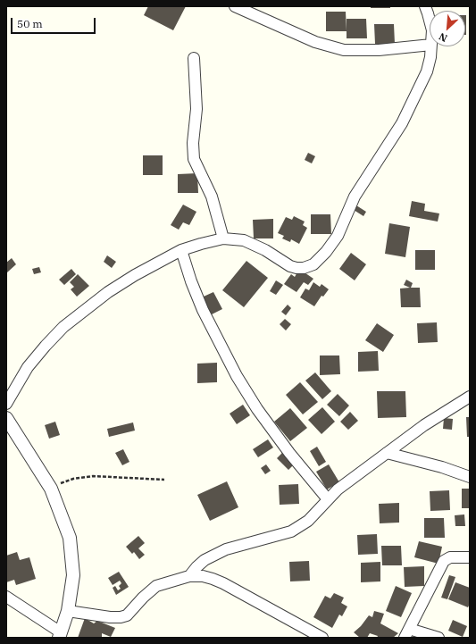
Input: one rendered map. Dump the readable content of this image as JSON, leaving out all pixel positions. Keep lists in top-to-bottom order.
{
  "scale_bar": "50 m",
  "north": "bottom left"
}
